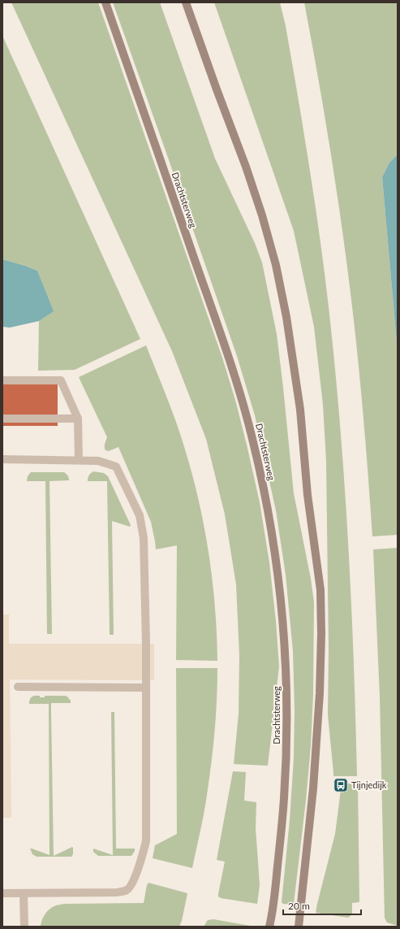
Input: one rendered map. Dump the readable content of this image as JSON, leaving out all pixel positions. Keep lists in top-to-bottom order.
{
  "streets": {
    "main road": ["Drachtsterweg"]
  },
  "places": {
    "bus stop": ["Tijnjedijk"]
  },
  "scale_bar": "20 m"
}
